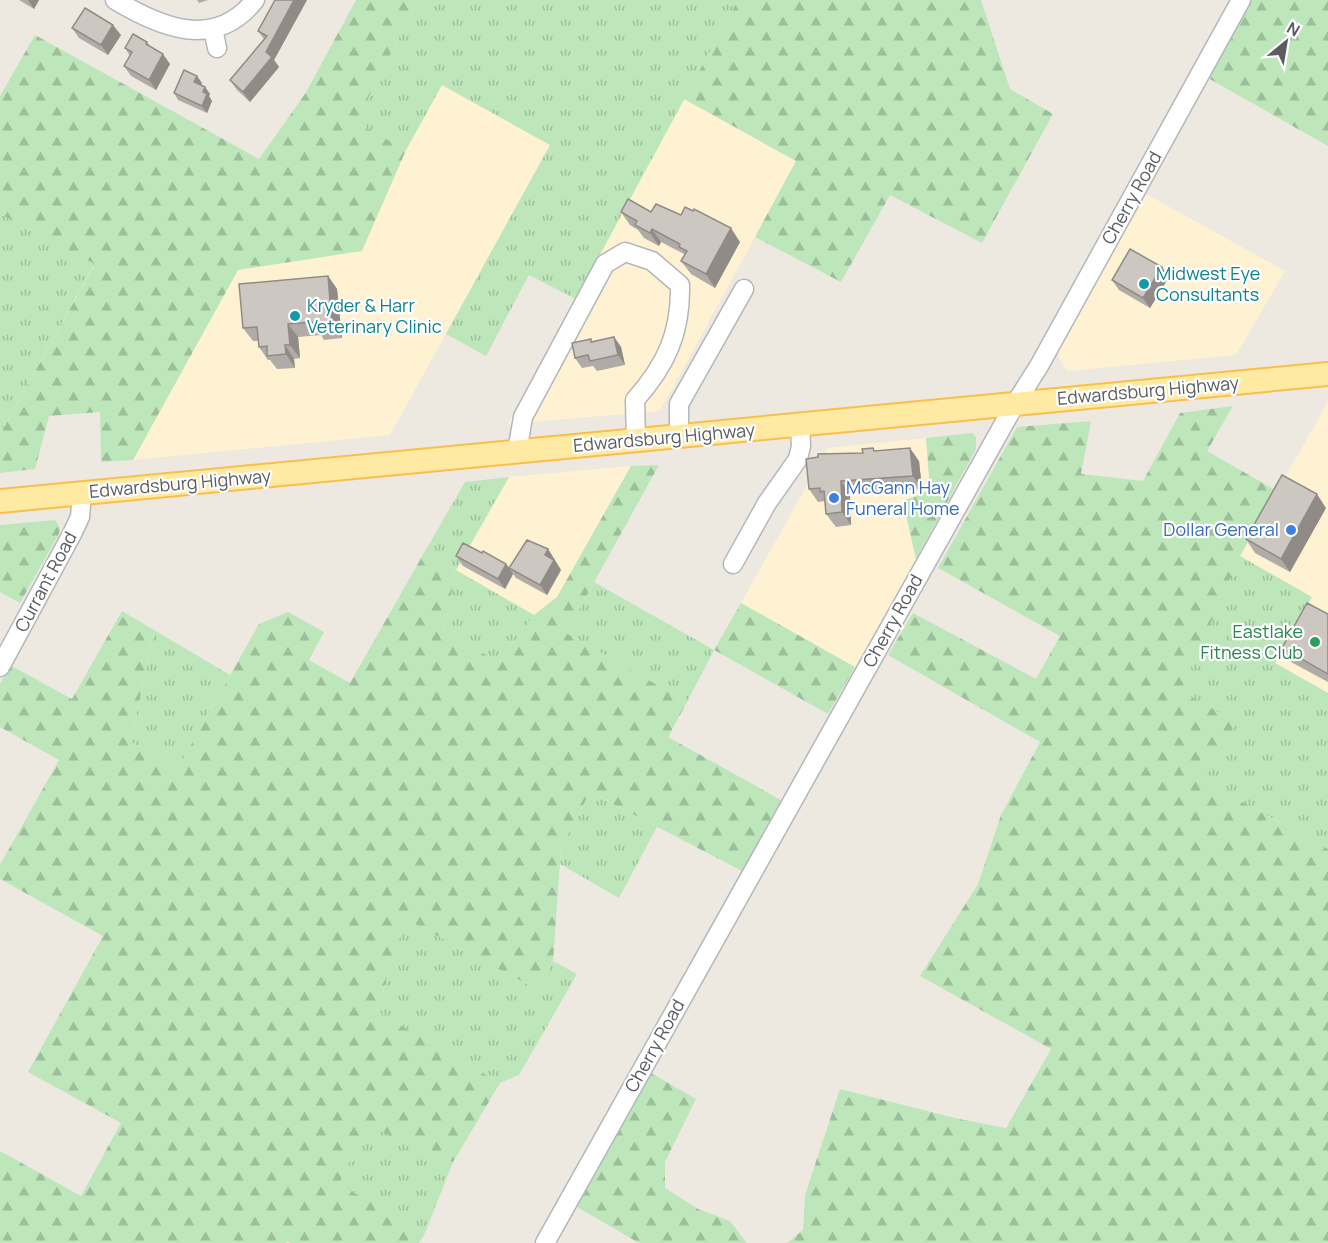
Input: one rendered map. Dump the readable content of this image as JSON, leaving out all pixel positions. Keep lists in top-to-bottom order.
{
  "streets": {
    "main road": ["Edwardsburg Highway"],
    "street": ["Cherry Road", "Currant Road"]
  },
  "crossings": [
    ["Cherry Road", "Edwardsburg Highway"],
    ["Edwardsburg Highway", "Currant Road"]
  ],
  "places": [
    "Midwest Eye Consultants",
    "Kryder & Harr Veterinary Clinic",
    "McGann Hay Funeral Home",
    "Dollar General",
    "Eastlake Fitness Club"
  ],
  "north": "top right"
}
